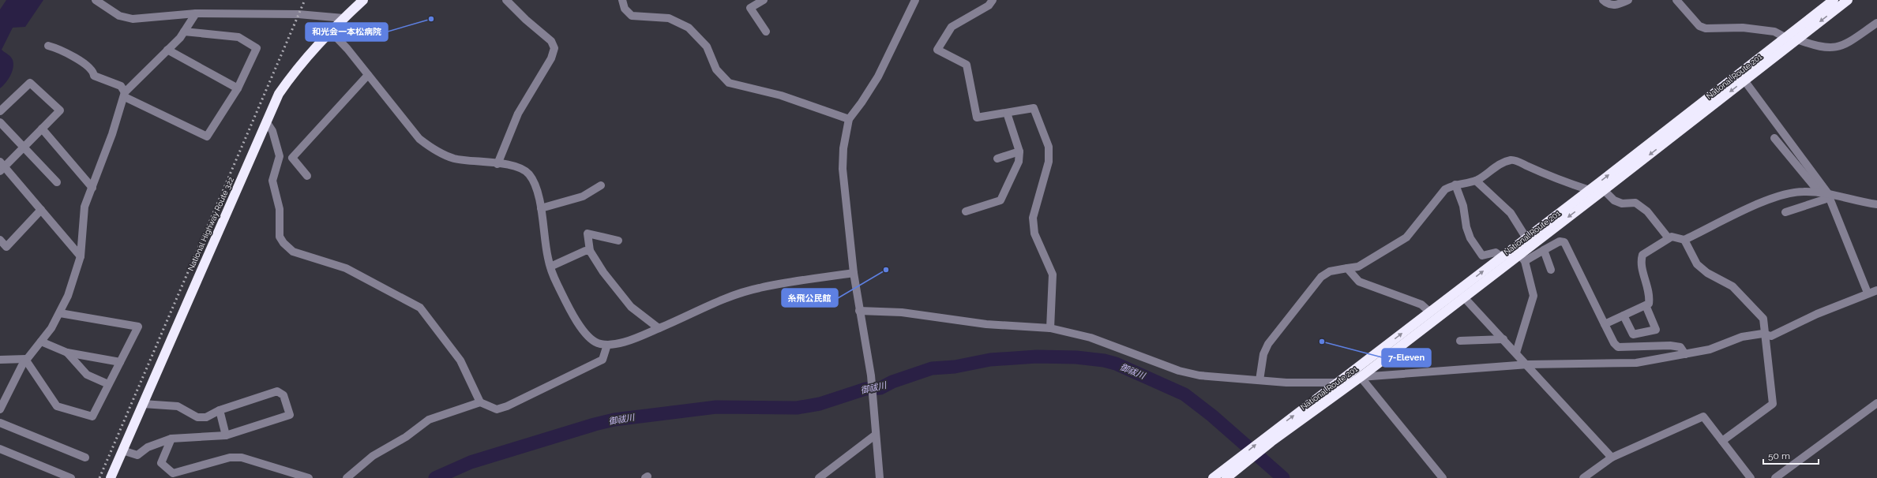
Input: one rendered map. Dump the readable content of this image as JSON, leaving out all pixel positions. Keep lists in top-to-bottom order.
{
  "streets": {
    "highway": ["National Route 201", "National Highway Route 322"]
  },
  "water": ["御祓川"],
  "places": ["和光会一本松病院", "糸飛公民館", "7-Eleven"],
  "scale_bar": "50 m"
}
